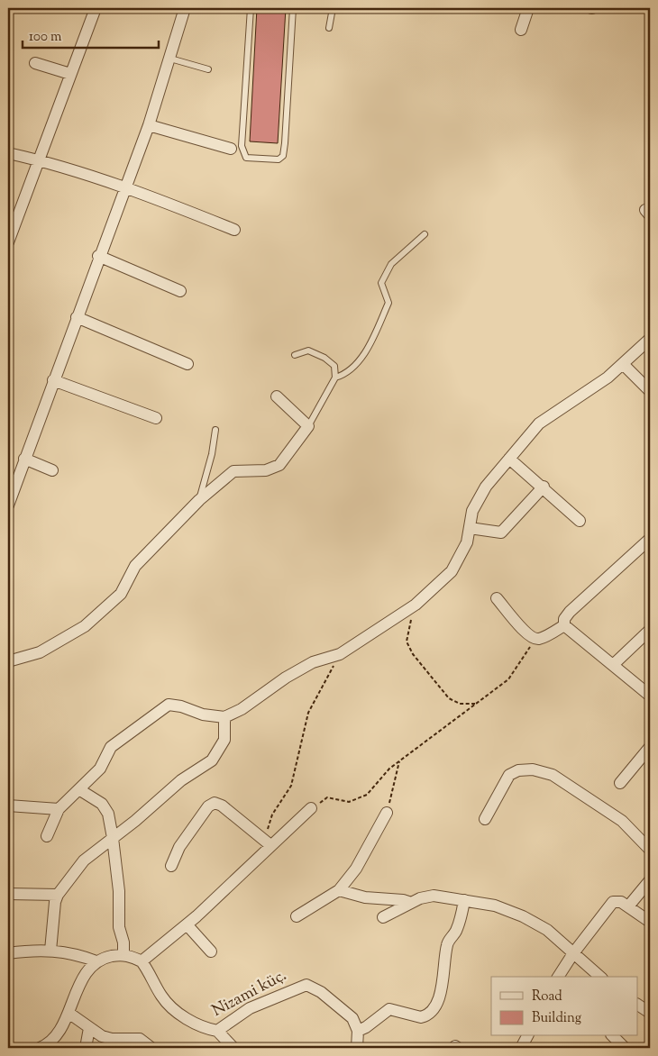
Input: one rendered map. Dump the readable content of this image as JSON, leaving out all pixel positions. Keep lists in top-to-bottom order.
{
  "streets": {
    "street": ["Nizami küç."]
  },
  "legend": ["Road", "Building"],
  "scale_bar": "100 m"
}
